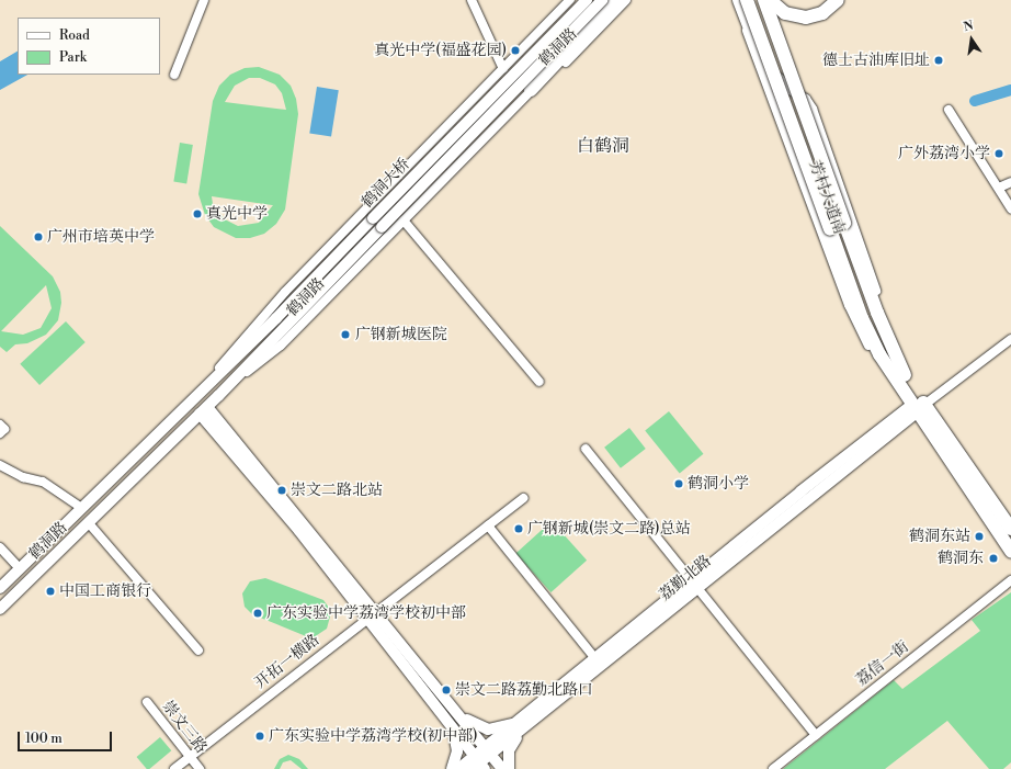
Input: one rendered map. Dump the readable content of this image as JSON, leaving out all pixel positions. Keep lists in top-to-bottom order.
{
  "streets": {
    "highway": ["芳村大道南"],
    "main road": ["鹤洞路", "鹤洞大桥", "荔勤北路"],
    "street": ["开拓一横路", "荔信一街", "崇文三路"]
  },
  "crossings": [
    ["鹤洞路", "鹤洞大桥"],
    ["芳村大道南", "荔勤北路"],
    ["开拓一横路", "崇文三路"]
  ],
  "districts": ["白鹤洞"],
  "places": [
    "真光中学(福盛花园)",
    "德士古油库旧址",
    "广外荔湾小学",
    "真光中学",
    "广州市培英中学",
    "广钢新城医院",
    "鹤洞小学",
    "崇文二路北站",
    "广钢新城(崇文二路)总站",
    "鹤洞东站",
    "鹤洞东",
    "中国工商银行",
    "广东实验中学荔湾学校初中部",
    "崇文二路荔勤北路口",
    "广东实验中学荔湾学校(初中部)"
  ],
  "legend": ["Road", "Park"],
  "scale_bar": "100 m",
  "north": "top"
}
